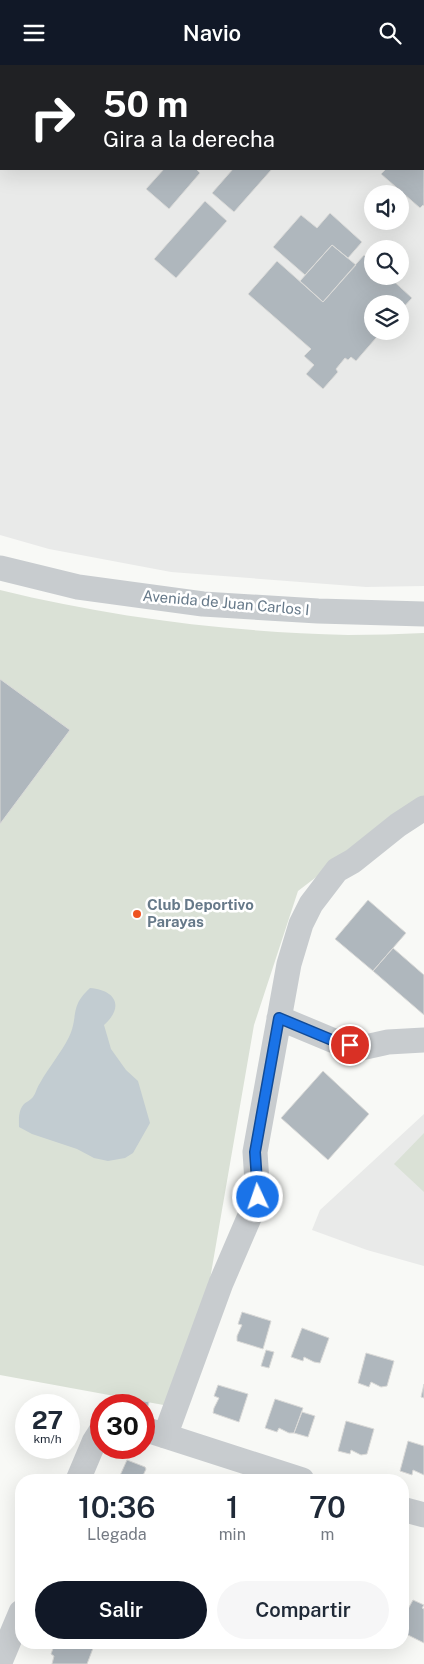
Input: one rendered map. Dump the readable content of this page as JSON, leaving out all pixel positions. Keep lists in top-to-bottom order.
{
  "streets": {
    "street": ["Avenida de Juan Carlos I"]
  },
  "places": ["Club Deportivo Parayas"],
  "page": {
    "header": "Navio",
    "turn": ["50 m", "Gira a la derecha"],
    "speed": "27 km/h",
    "limit": "30",
    "eta": [
      "10:36",
      "Llegada",
      "1",
      "min",
      "70",
      "m"
    ],
    "buttons": ["Salir", "Compartir"]
  }
}
